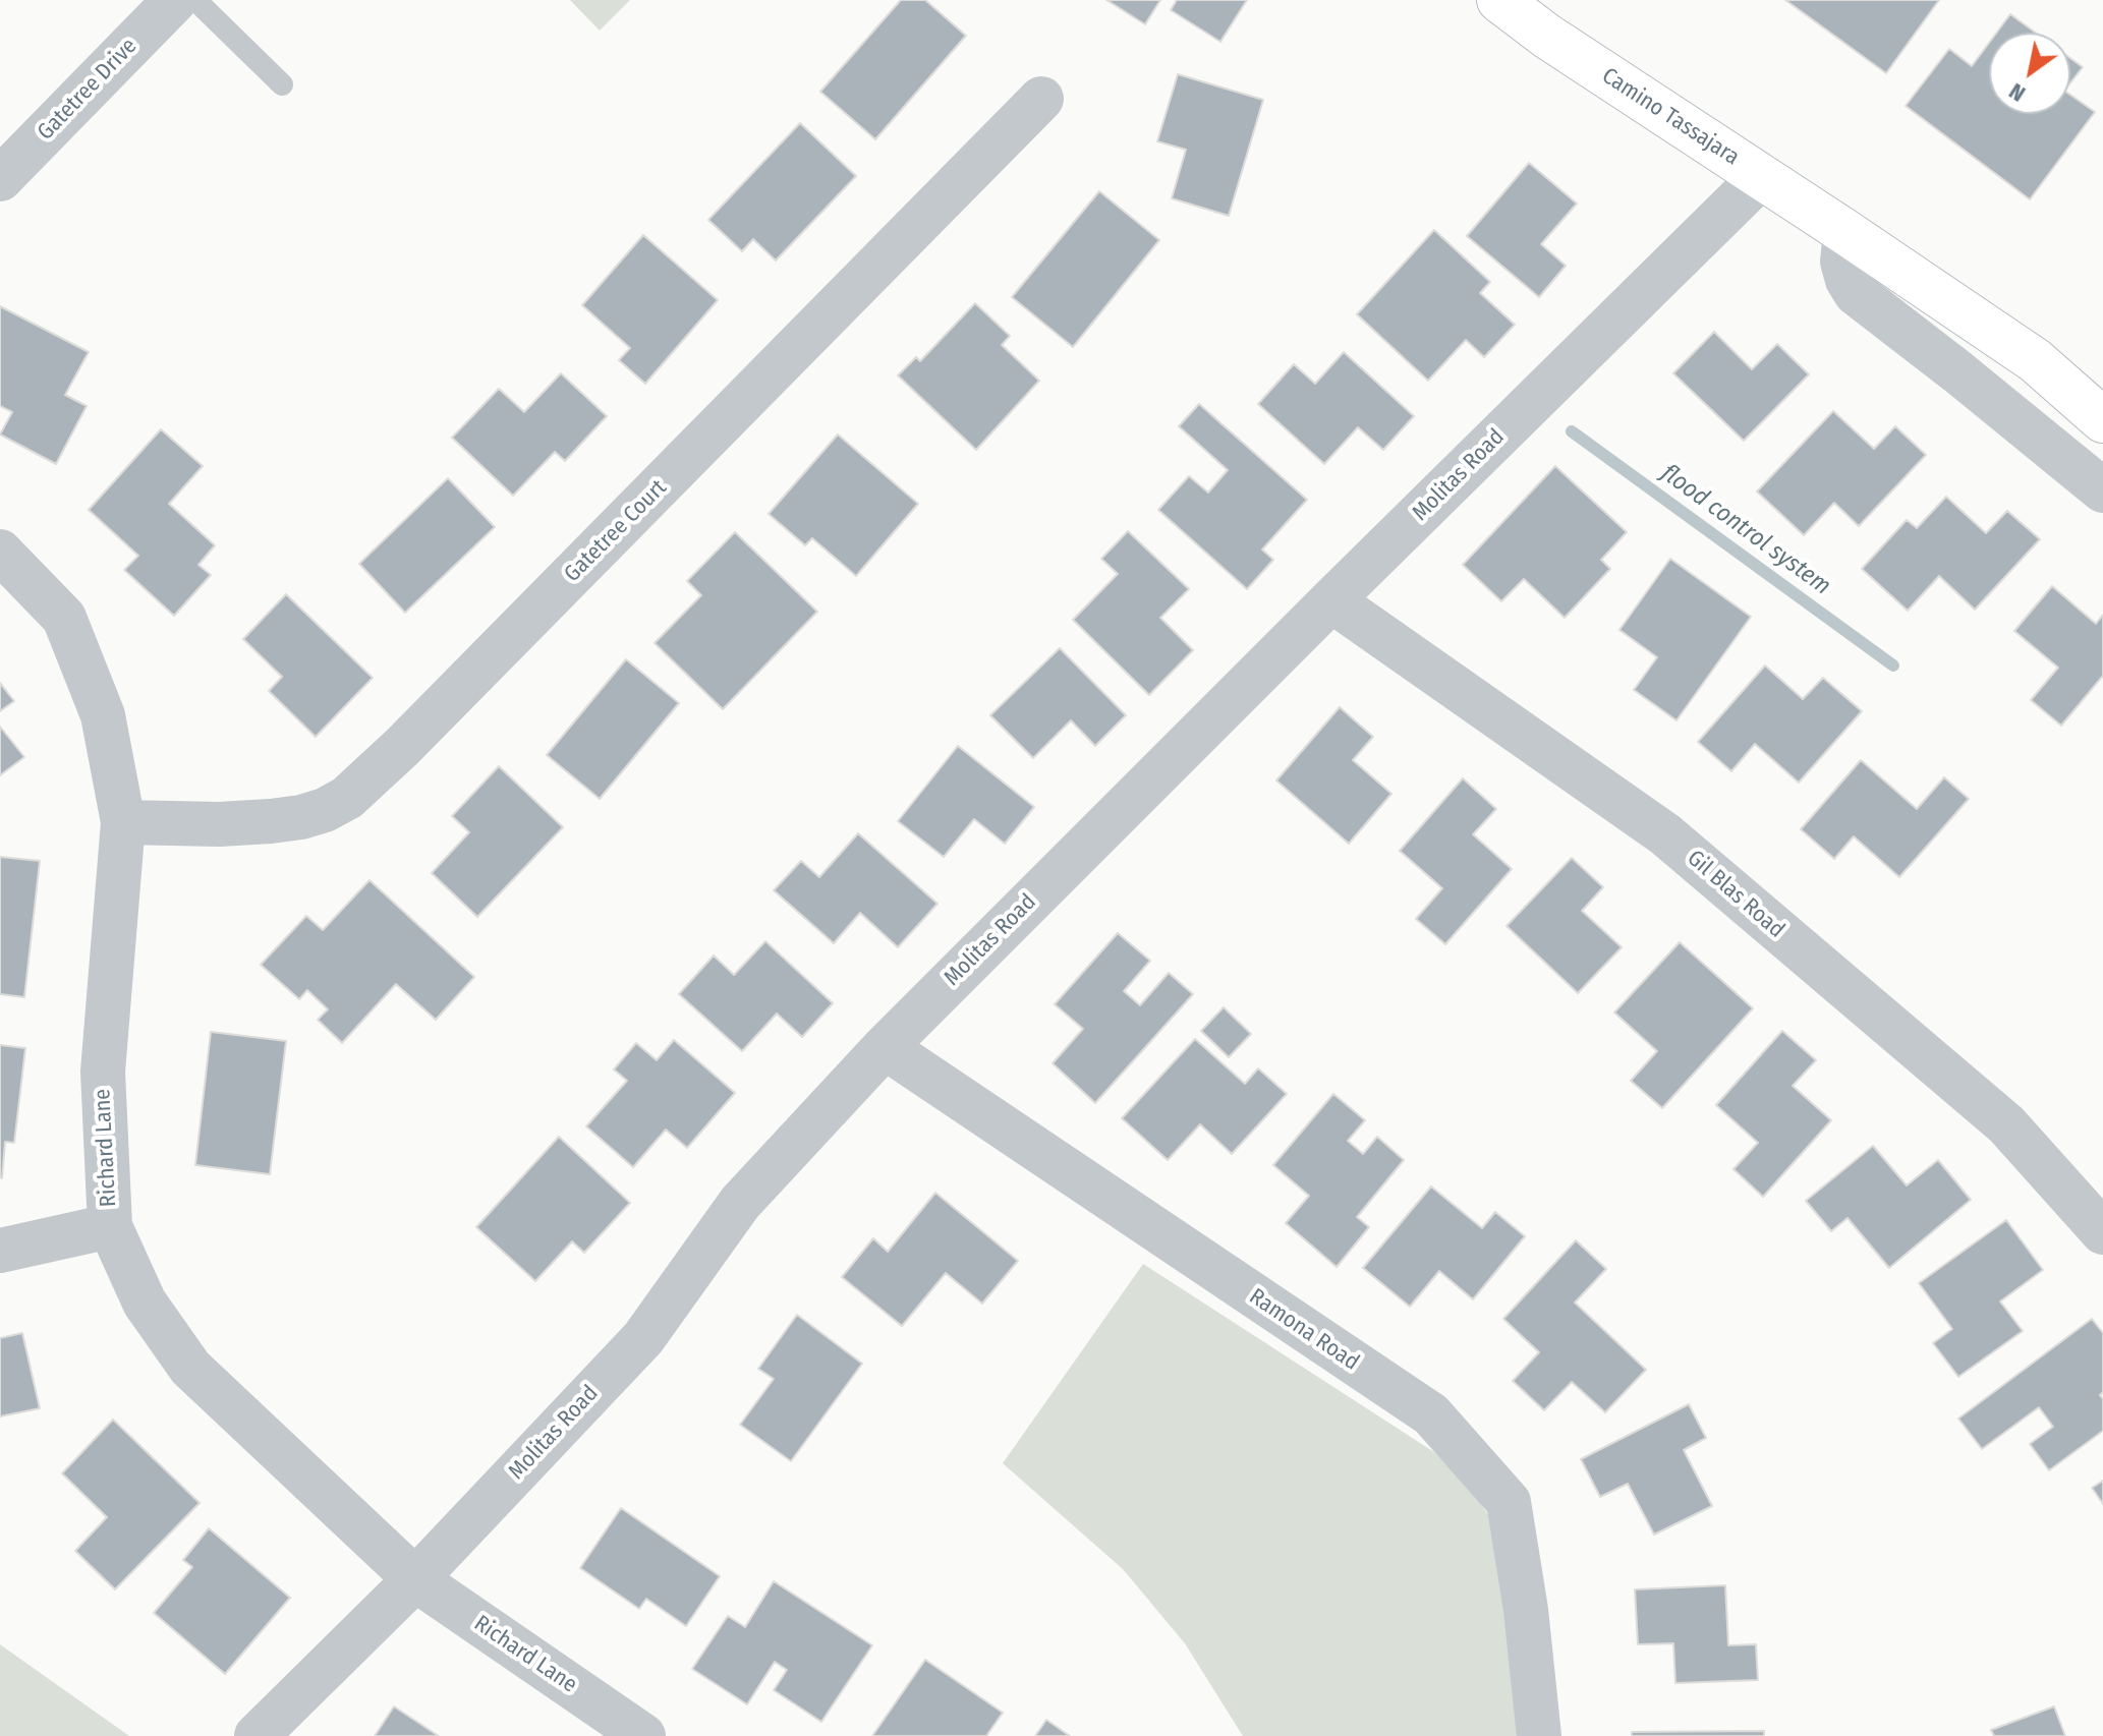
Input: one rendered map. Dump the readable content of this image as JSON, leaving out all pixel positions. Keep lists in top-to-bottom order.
{
  "streets": {
    "street": [
      "Gatetree Drive",
      "Camino Tassajara",
      "Molitas Road",
      "Gatetree Court",
      "Gil Blas Road",
      "Richard Lane",
      "Ramona Road"
    ]
  },
  "crossings": [
    ["Camino Tassajara", "Molitas Road"],
    ["Molitas Road", "Gil Blas Road"],
    ["Molitas Road", "Richard Lane"],
    ["Molitas Road", "Ramona Road"],
    ["Gatetree Court", "Richard Lane"]
  ],
  "water": ["flood control system"],
  "north": "bottom left"
}
